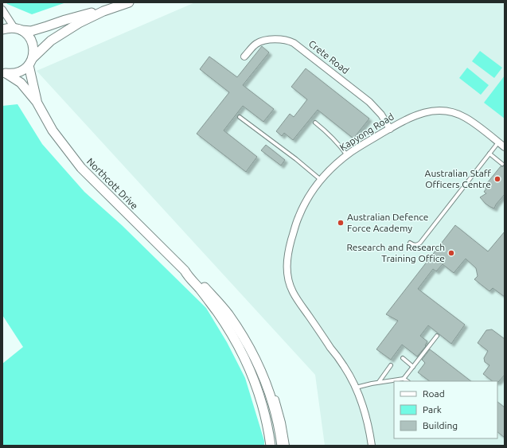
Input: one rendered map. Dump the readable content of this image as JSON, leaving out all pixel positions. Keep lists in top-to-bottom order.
{
  "streets": {
    "street": ["Crete Road", "Kapyong Road", "Northcott Drive"]
  },
  "crossings": [
    ["Crete Road", "Kapyong Road"]
  ],
  "places": ["Australian Staff Officers Centre", "Australian Defence Force Academy", "Research and Research Training Office"],
  "legend": ["Road", "Park", "Building"]
}
